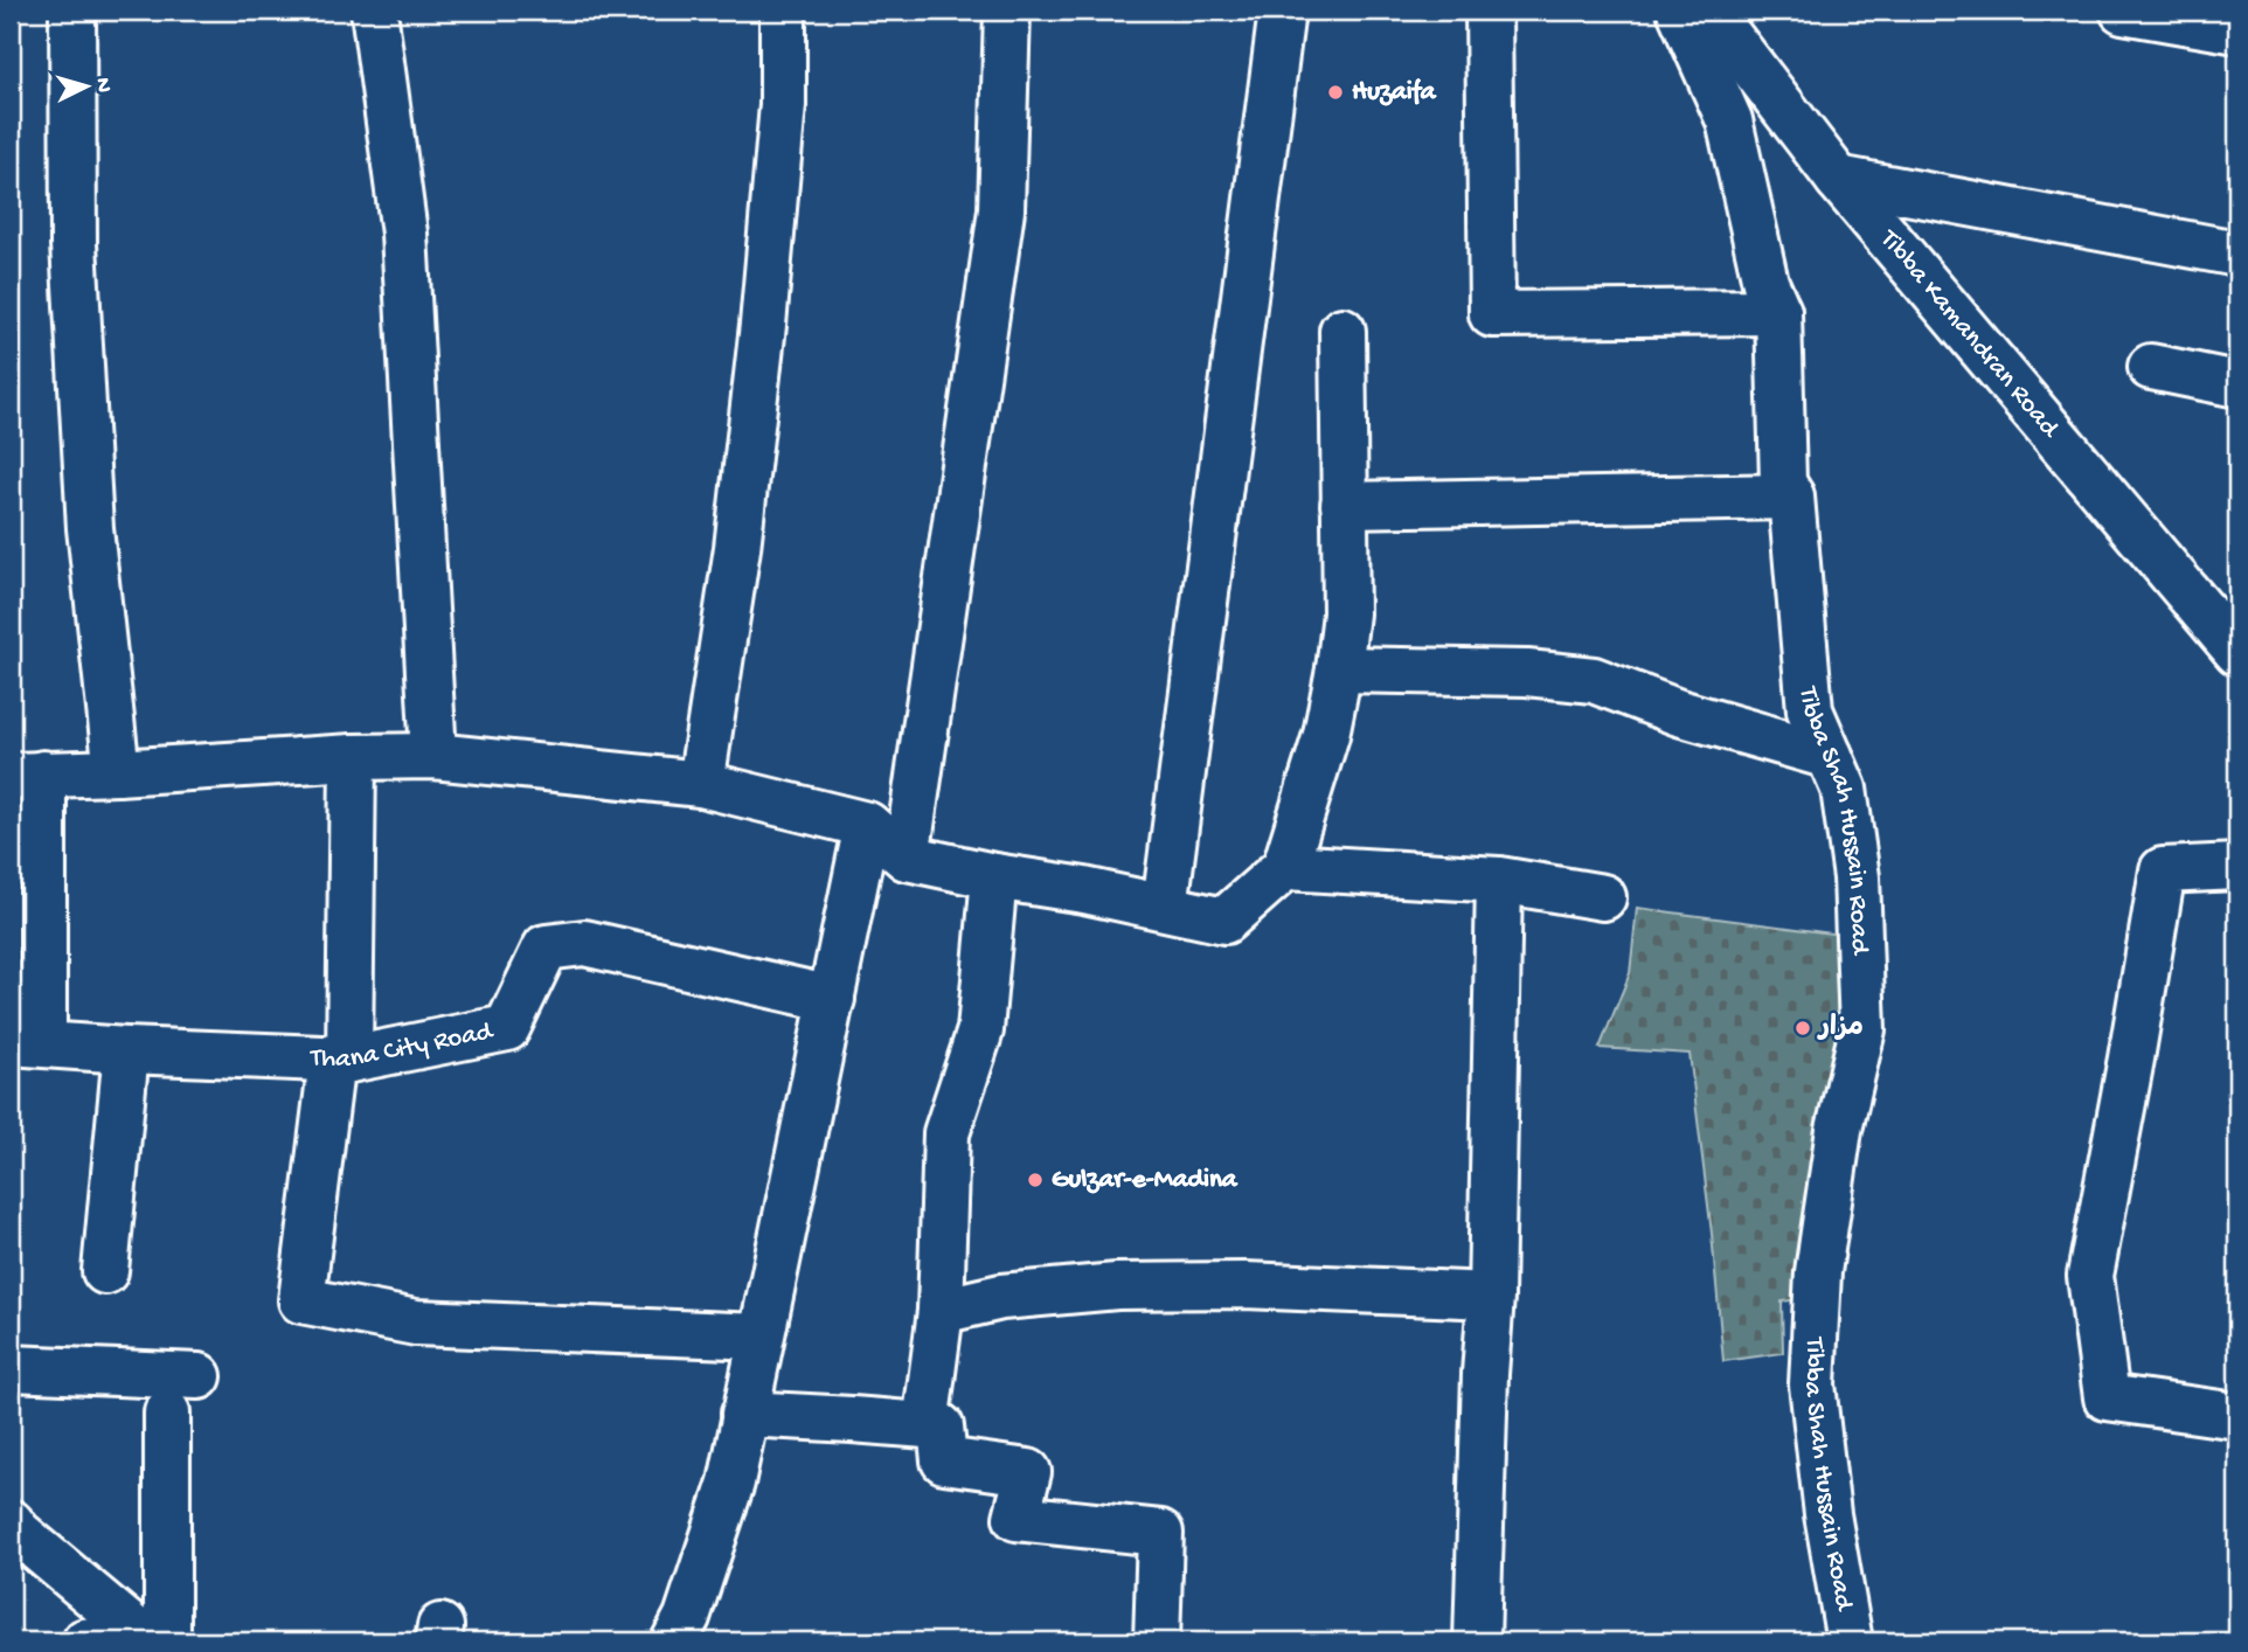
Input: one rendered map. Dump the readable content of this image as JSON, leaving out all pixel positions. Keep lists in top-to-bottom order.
{
  "streets": {
    "street": ["Tibba Kamandran Road", "Tibba Shah Hussain Road", "Thana City Road"]
  },
  "places": ["Huzaifa", "مزار", "Gulzar-e-Madina"],
  "north": "right"
}
